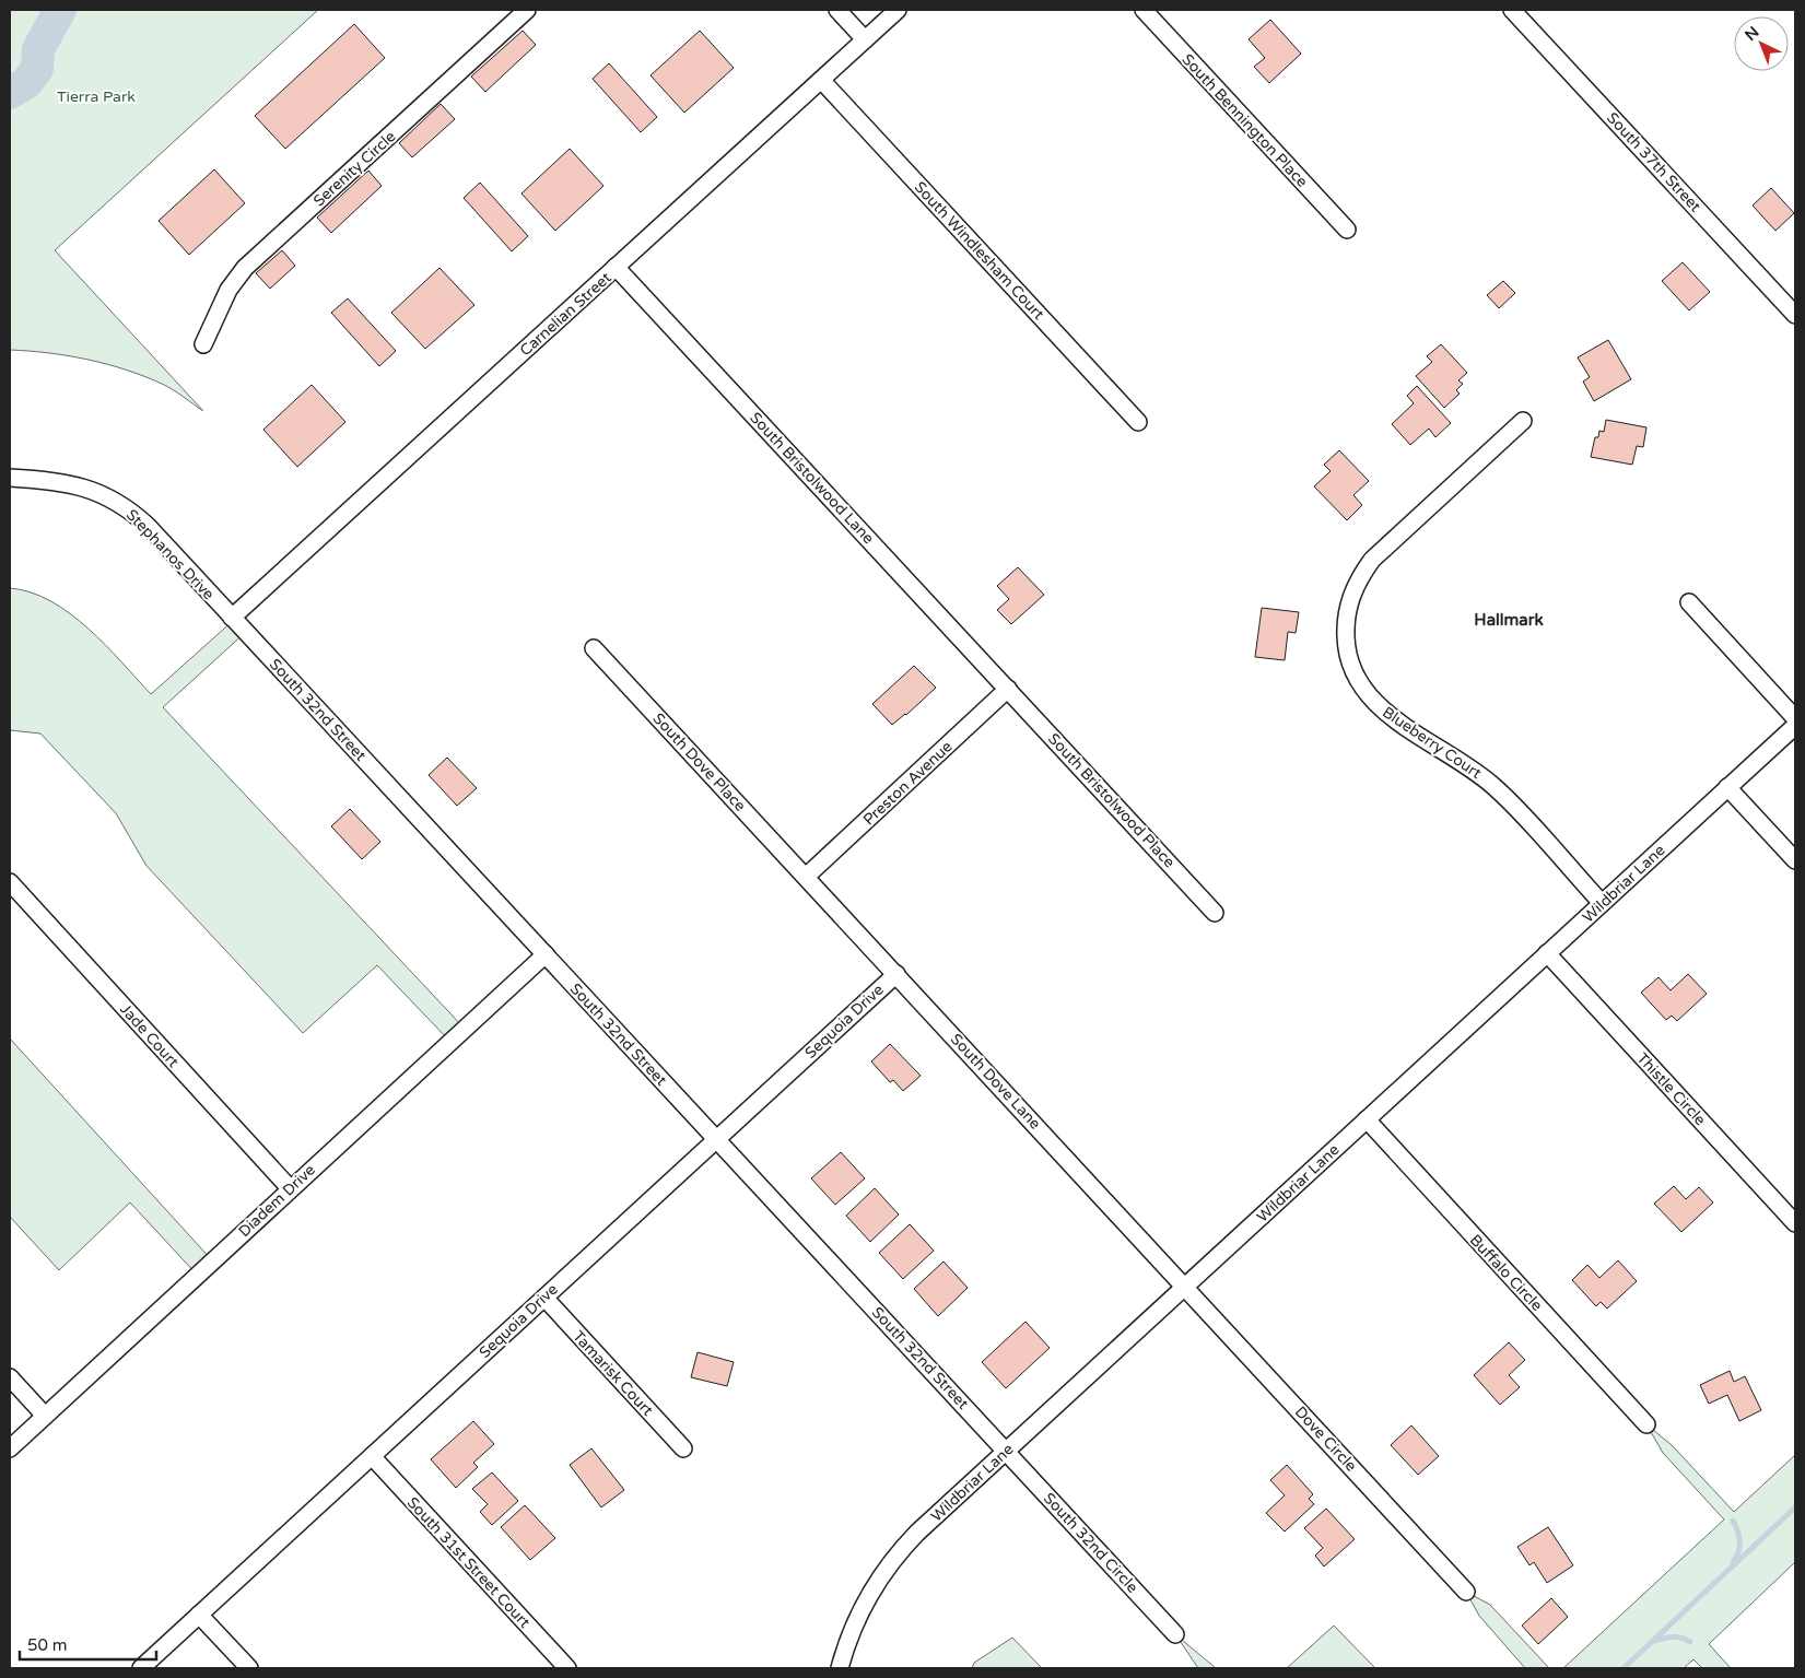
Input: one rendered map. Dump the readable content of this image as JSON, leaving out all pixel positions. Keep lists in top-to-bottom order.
{
  "streets": {
    "street": [
      "South Bennington Place",
      "South 37th Street",
      "Serenity Circle",
      "South Windlesham Court",
      "Carnelian Street",
      "South Bristolwood Lane",
      "Stephanos Drive",
      "South 32nd Street",
      "Blueberry Court",
      "South Dove Place",
      "Preston Avenue",
      "South Bristolwood Place",
      "Wildbriar Lane",
      "Sequoia Drive",
      "Jade Court",
      "South Dove Lane",
      "Thistle Circle",
      "Diadem Drive",
      "Buffalo Circle",
      "Tamarisk Court",
      "Dove Circle",
      "South 32nd Circle",
      "South 31st Street Court"
    ]
  },
  "crossings": [
    ["South Windlesham Court", "Carnelian Street"],
    ["Carnelian Street", "South Bristolwood Lane"],
    ["Carnelian Street", "Stephanos Drive"],
    ["Carnelian Street", "South 32nd Street"],
    ["South Bristolwood Lane", "Preston Avenue"],
    ["South Bristolwood Lane", "South Bristolwood Place"],
    ["Stephanos Drive", "South 32nd Street"],
    ["South 32nd Street", "Wildbriar Lane"],
    ["South 32nd Street", "Sequoia Drive"],
    ["South 32nd Street", "Diadem Drive"],
    ["South 32nd Street", "South 32nd Circle"],
    ["Blueberry Court", "Wildbriar Lane"],
    ["South Dove Place", "Preston Avenue"],
    ["South Dove Place", "South Dove Lane"],
    ["Preston Avenue", "South Bristolwood Place"],
    ["Preston Avenue", "South Dove Lane"],
    ["Wildbriar Lane", "South Dove Lane"],
    ["Wildbriar Lane", "Thistle Circle"],
    ["Wildbriar Lane", "Buffalo Circle"],
    ["Wildbriar Lane", "Dove Circle"],
    ["Wildbriar Lane", "South 32nd Circle"],
    ["Sequoia Drive", "South Dove Lane"],
    ["Sequoia Drive", "Tamarisk Court"],
    ["Sequoia Drive", "South 31st Street Court"],
    ["Jade Court", "Diadem Drive"],
    ["South Dove Lane", "Dove Circle"]
  ],
  "districts": ["Hallmark"],
  "parks": ["Tierra Park"],
  "scale_bar": "50 m",
  "north": "top left"
}
